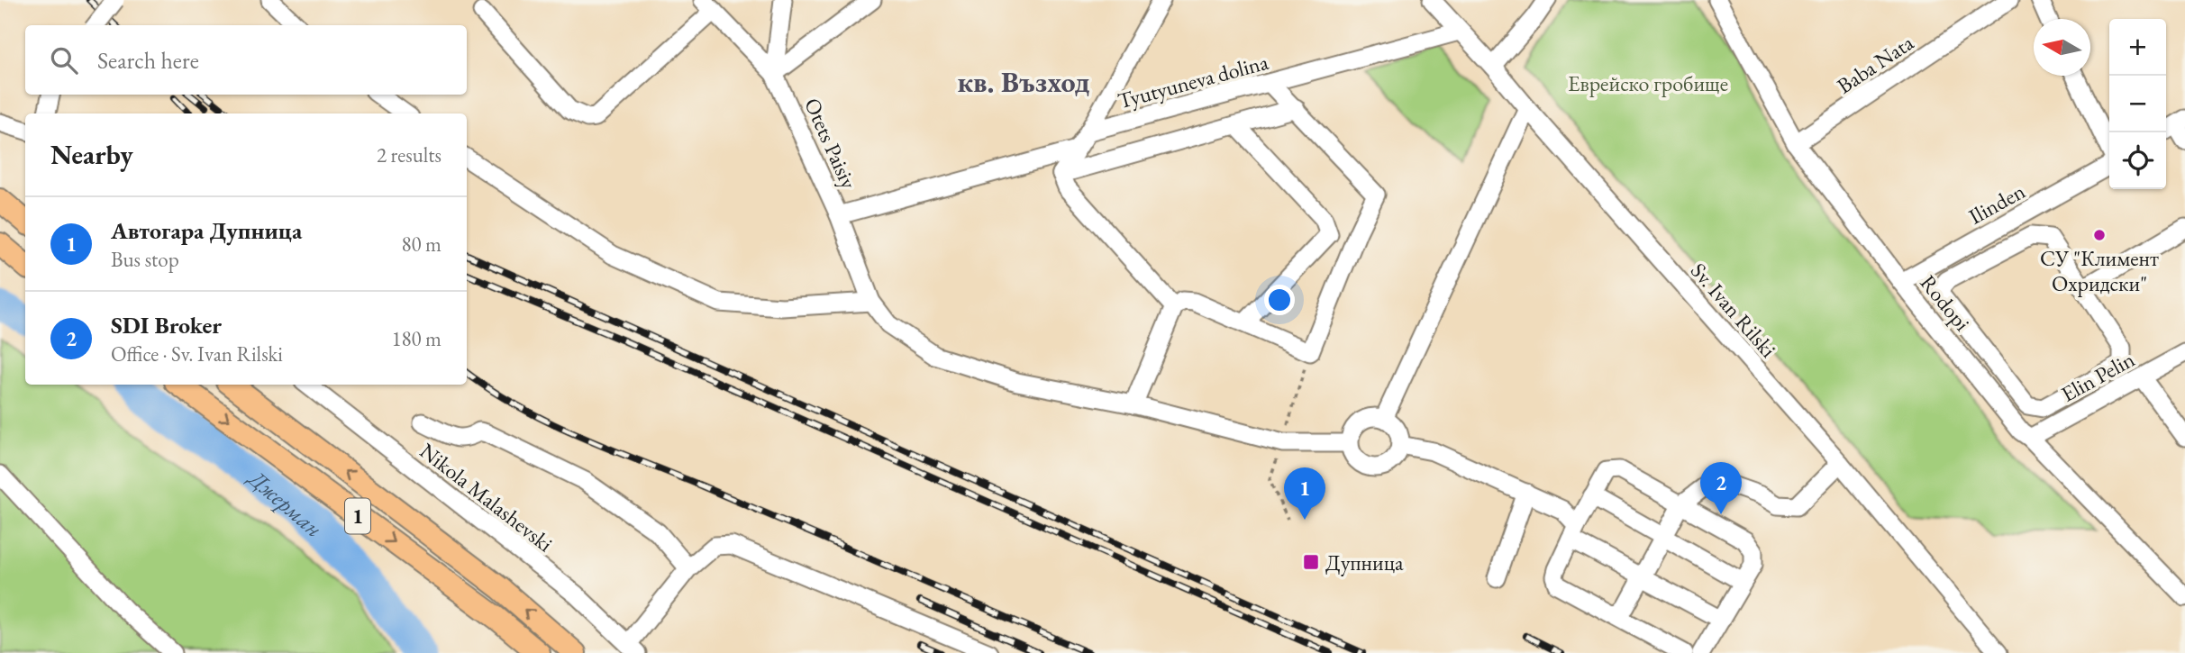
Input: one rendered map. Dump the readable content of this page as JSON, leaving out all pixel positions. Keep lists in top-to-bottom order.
{
  "streets": {
    "main road": ["1"],
    "street": [
      "Baba Nata",
      "Tyutyuneva dolina",
      "Otets Paisiy",
      "Ilinden",
      "Rodopi",
      "Sv. Ivan Rilski",
      "Elin Pelin",
      "Nikola Malashevski"
    ]
  },
  "crossings": [
    ["Baba Nata", "Rodopi"],
    ["Tyutyuneva dolina", "Sv. Ivan Rilski"],
    ["Ilinden", "Rodopi"],
    ["Rodopi", "Elin Pelin"]
  ],
  "districts": ["кв. Възход"],
  "water": ["Джерман"],
  "parks": ["Еврейско гробище"],
  "places": {
    "other": ["СУ \"Климент Охридски\""],
    "transit": ["Дупница"]
  },
  "north": "left",
  "page": {
    "map_buttons": ["+", "−"],
    "search": "Search here",
    "heading": ["Nearby", "2 results"],
    "list": [
      {
        "mark": "1",
        "name": "Автогара Дупница",
        "note": "Bus stop",
        "value": "80 m"
      },
      {
        "mark": "2",
        "name": "SDI Broker",
        "note": "Office · Sv. Ivan Rilski",
        "value": "180 m"
      }
    ],
    "pins": ["2", "1"]
  }
}
